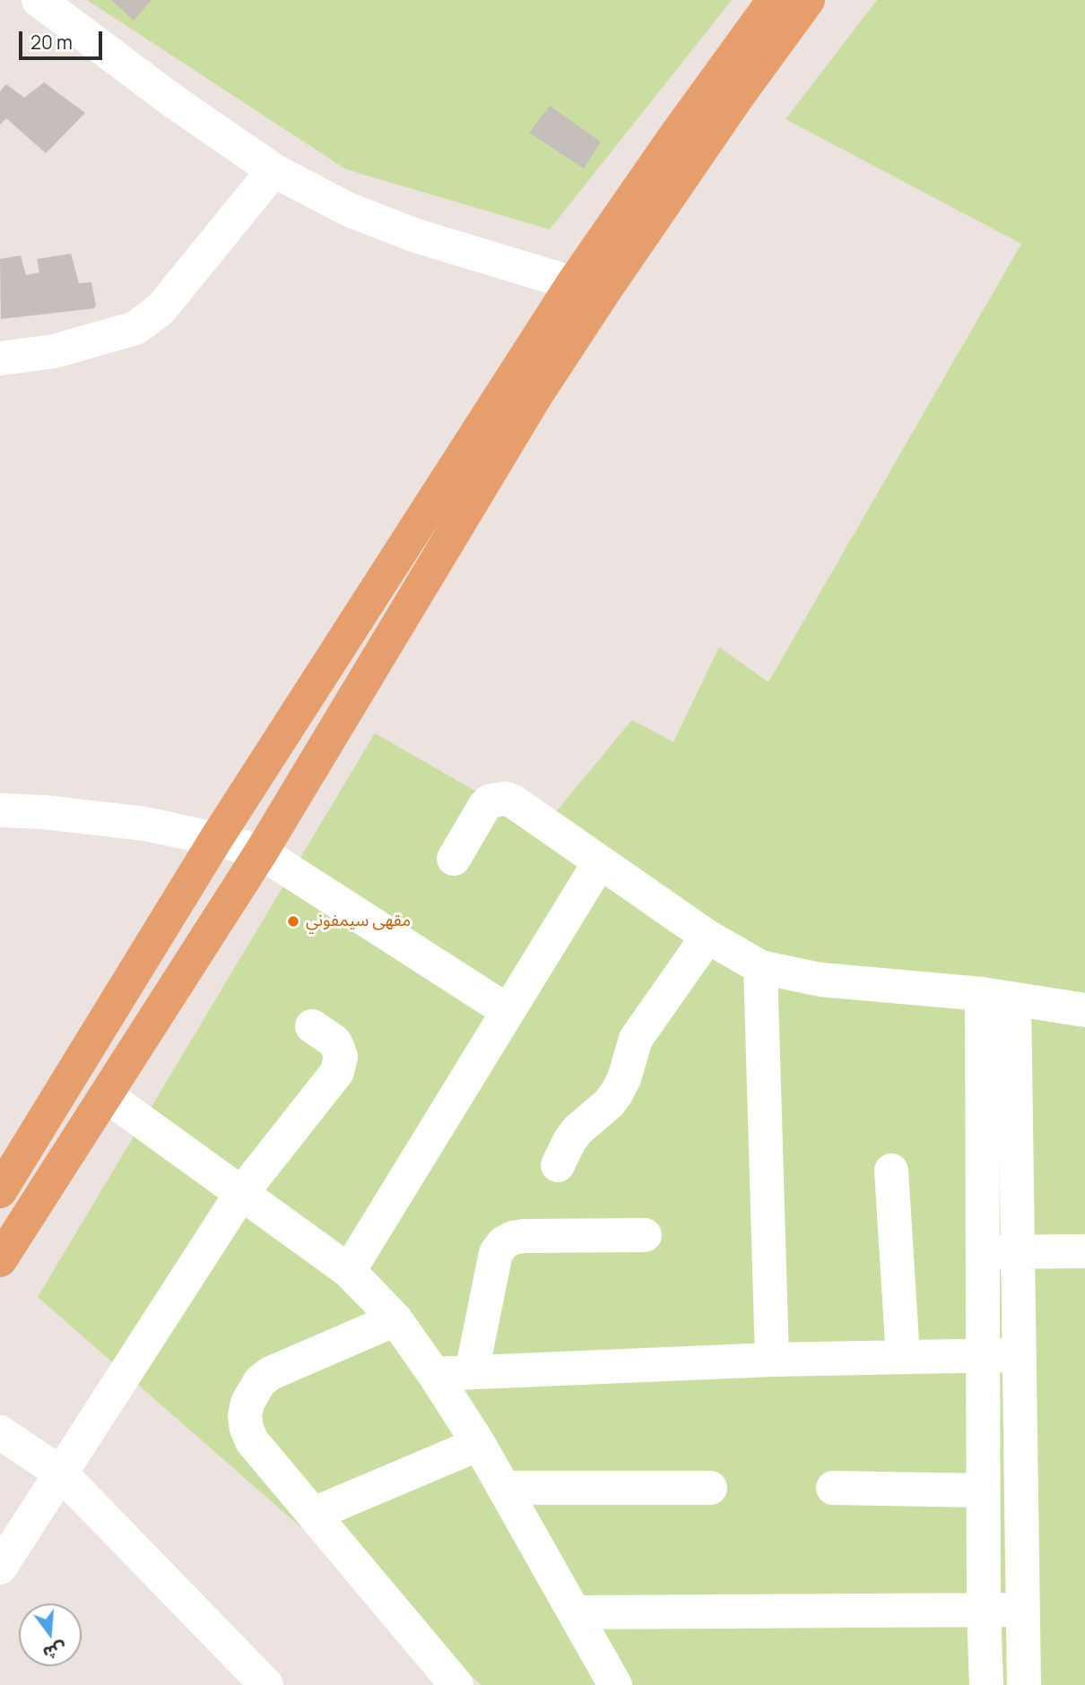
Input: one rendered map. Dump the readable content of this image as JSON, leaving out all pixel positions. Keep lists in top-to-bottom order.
{
  "places": ["مقهى سيمفوني"],
  "scale_bar": "20 m",
  "north": "bottom"
}
